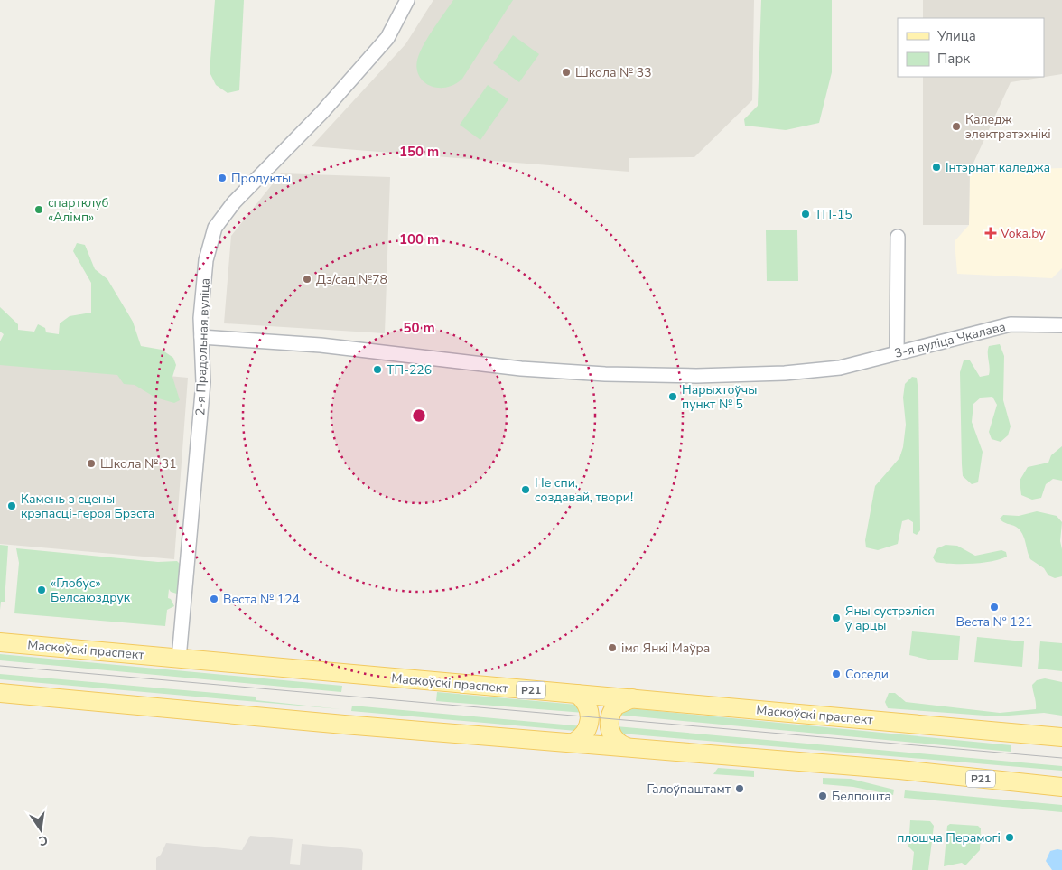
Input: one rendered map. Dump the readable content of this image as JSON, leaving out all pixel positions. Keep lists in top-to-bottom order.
{
  "streets": {
    "main road": ["Маскоўскі праспект", "Р21"],
    "street": ["3-я вуліца Чкалава", "2-я Прадольная вуліца"]
  },
  "crossings": [
    ["3-я вуліца Чкалава", "2-я Прадольная вуліца"],
    ["2-я Прадольная вуліца", "Маскоўскі праспект"]
  ],
  "places": {
    "other": [
      "Школа № 33",
      "Каледж электратэхнікі",
      "Інтэрнат каледжа",
      "Продукты",
      "спартклуб «Алімп»",
      "ТП-15",
      "Дз/сад №78",
      "ТП-226",
      "Нарыхтоўчы пункт № 5",
      "Школа № 31",
      "Не спи, создавай, твори!",
      "Камень з сцены крэпасці-героя Брэста",
      "«Глобус» Белсаюздрук",
      "Веста № 124",
      "Веста № 121",
      "Яны сустрэліся ў арцы",
      "імя Янкі Маўра",
      "Соседи",
      "Галоўпаштамт",
      "Белпошта",
      "плошча Перамогі"
    ],
    "health": ["Voka.by"]
  },
  "legend": ["Улица", "Парк"],
  "north": "bottom",
  "rings": ["150 m", "100 m", "50 m"]
}
